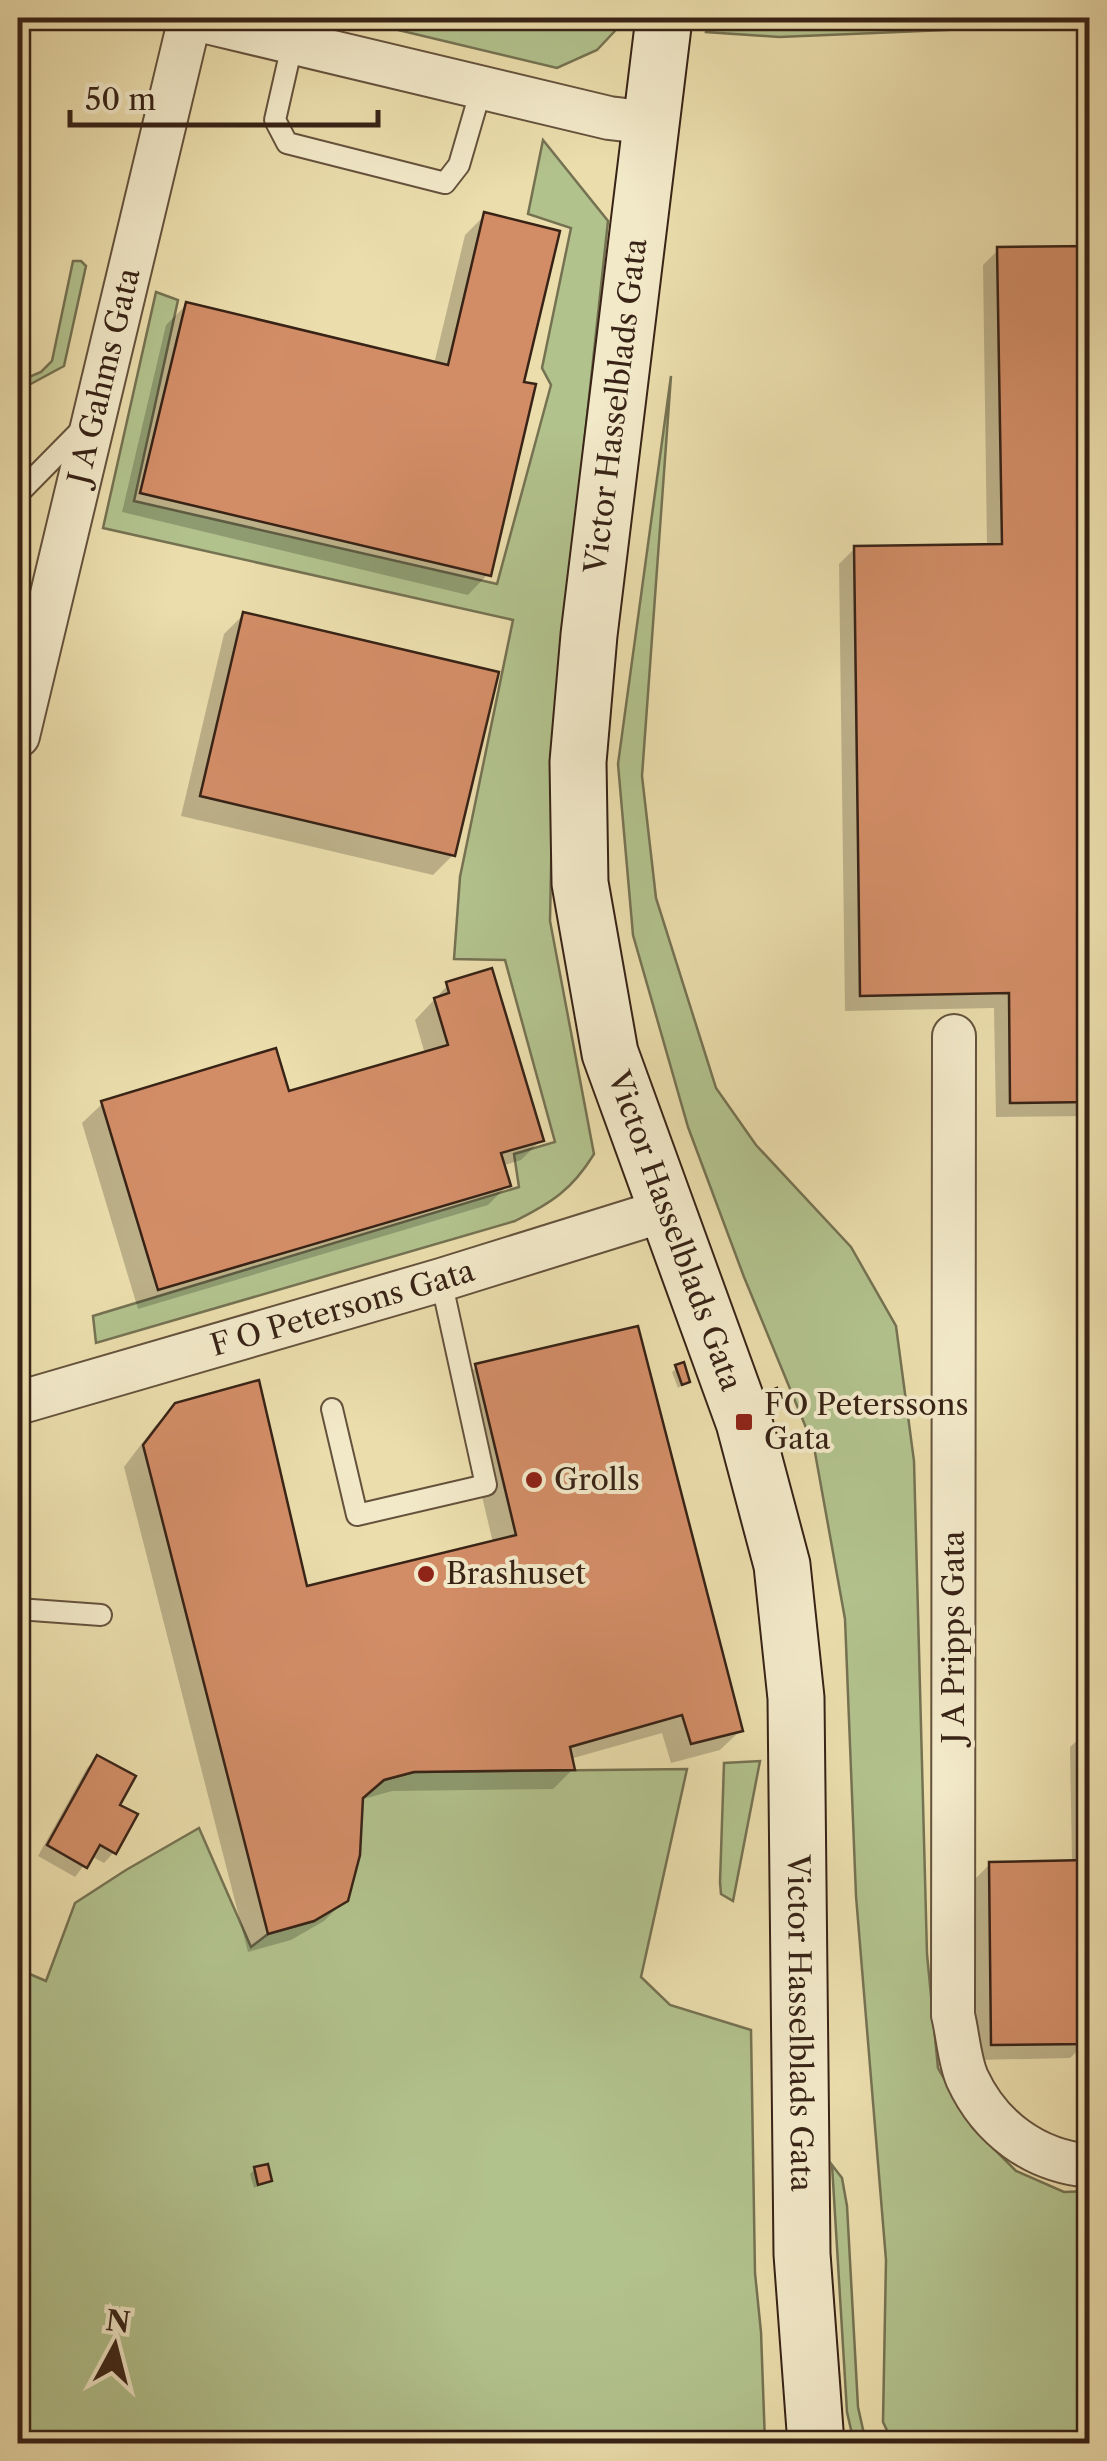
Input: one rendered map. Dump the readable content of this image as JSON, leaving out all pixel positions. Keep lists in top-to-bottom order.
{
  "streets": {
    "street": [
      "J A Gahms Gata",
      "Victor Hasselblads Gata",
      "F O Petersons Gata",
      "J A Pripps Gata"
    ]
  },
  "crossings": [
    ["Victor Hasselblads Gata", "F O Petersons Gata"]
  ],
  "places": {
    "transit": ["FO Peterssons Gata"],
    "other": ["Grolls", "Brashuset"]
  },
  "scale_bar": "50 m",
  "north": "top"
}
